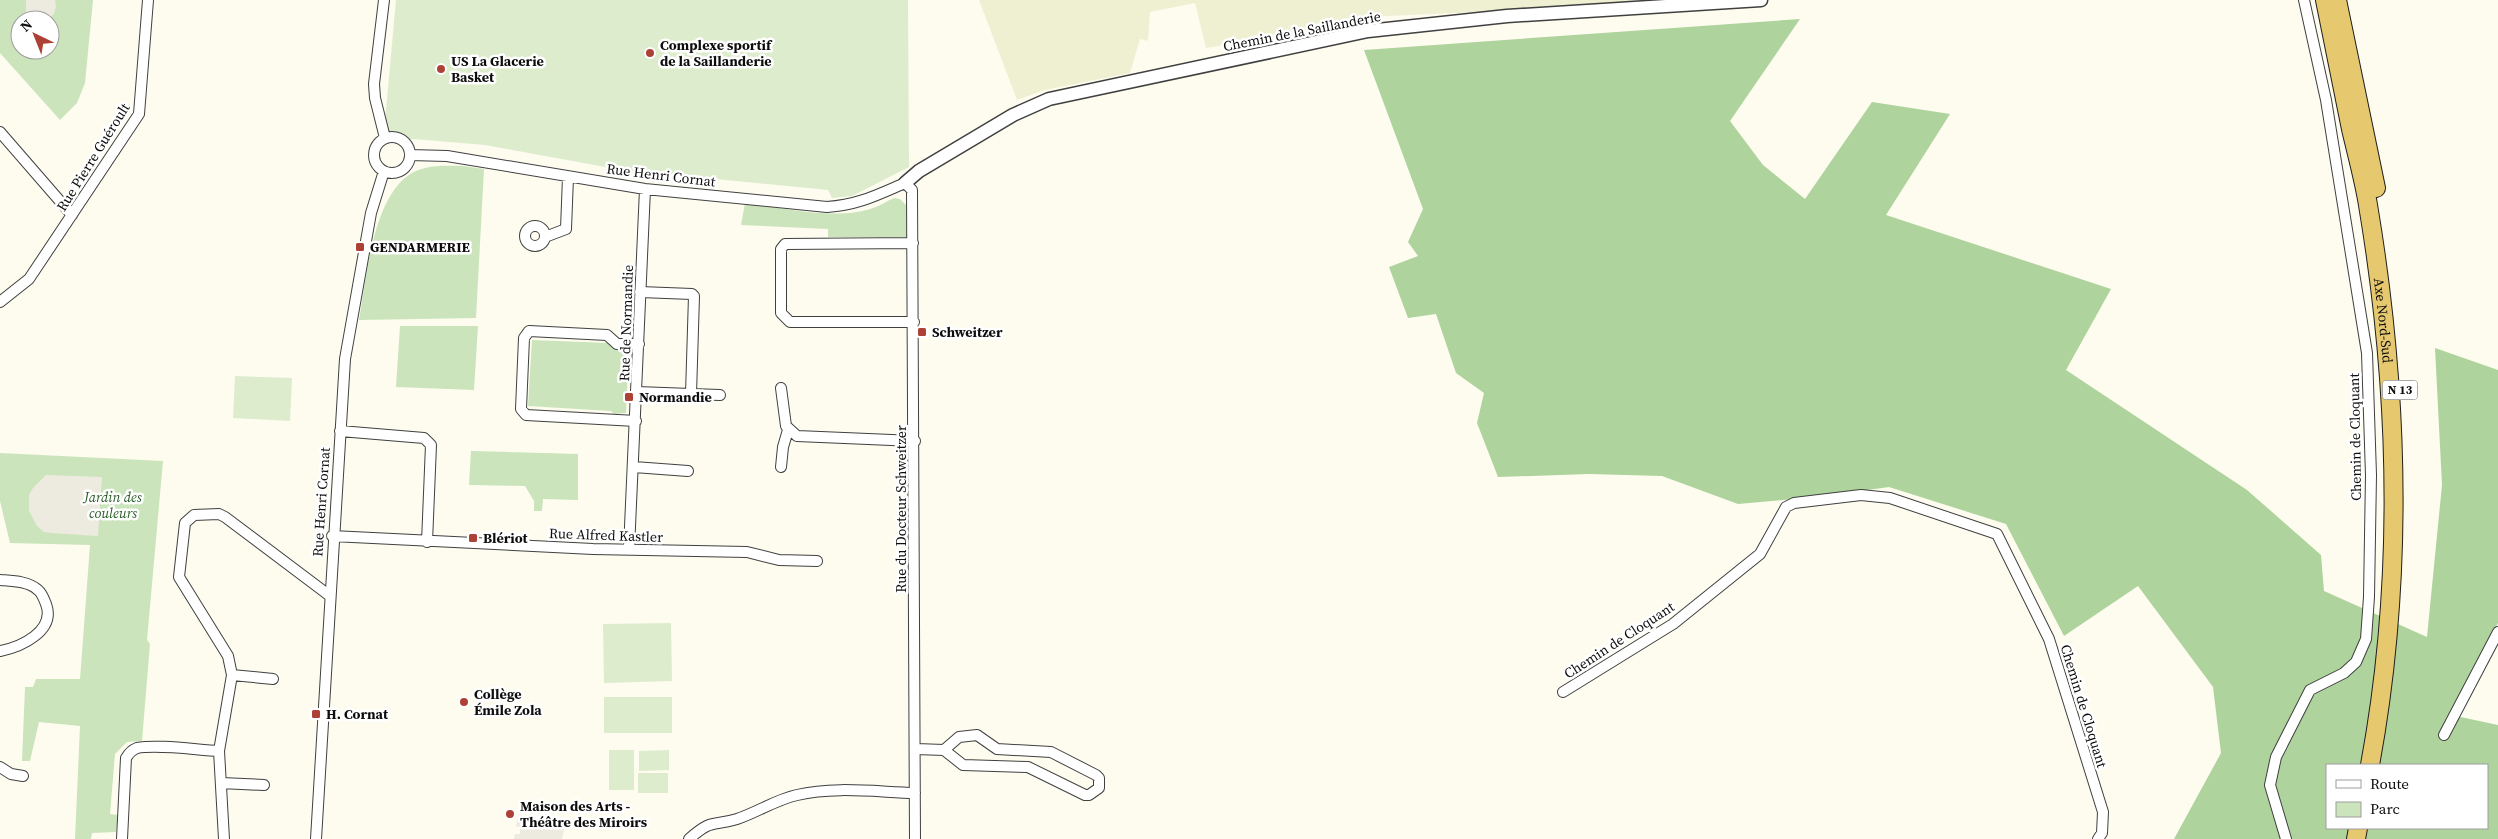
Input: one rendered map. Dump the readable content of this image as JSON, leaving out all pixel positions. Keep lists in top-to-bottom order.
{
  "streets": {
    "highway": ["Axe Nord-Sud", "N 13"],
    "street": [
      "Chemin de la Saillanderie",
      "Rue Pierre Guéroult",
      "Rue Henri Cornat",
      "Rue de Normandie",
      "Chemin de Cloquant",
      "Rue du Docteur Schweitzer",
      "Rue Alfred Kastler"
    ]
  },
  "crossings": [
    ["Chemin de la Saillanderie", "Rue Henri Cornat"],
    ["Chemin de la Saillanderie", "Rue du Docteur Schweitzer"],
    ["Rue Henri Cornat", "Rue de Normandie"],
    ["Rue Henri Cornat", "Rue du Docteur Schweitzer"],
    ["Rue Henri Cornat", "Rue Alfred Kastler"],
    ["Rue de Normandie", "Rue Alfred Kastler"]
  ],
  "parks": ["Jardin des couleurs"],
  "places": {
    "other": [
      "Complexe sportif de la Saillanderie",
      "US La Glacerie Basket",
      "Collège Émile Zola",
      "Maison des Arts - Théâtre des Miroirs"
    ],
    "transit": [
      "GENDARMERIE",
      "Schweitzer",
      "Normandie",
      "Blériot",
      "H. Cornat"
    ]
  },
  "legend": ["Route", "Parc"],
  "north": "top left"
}
